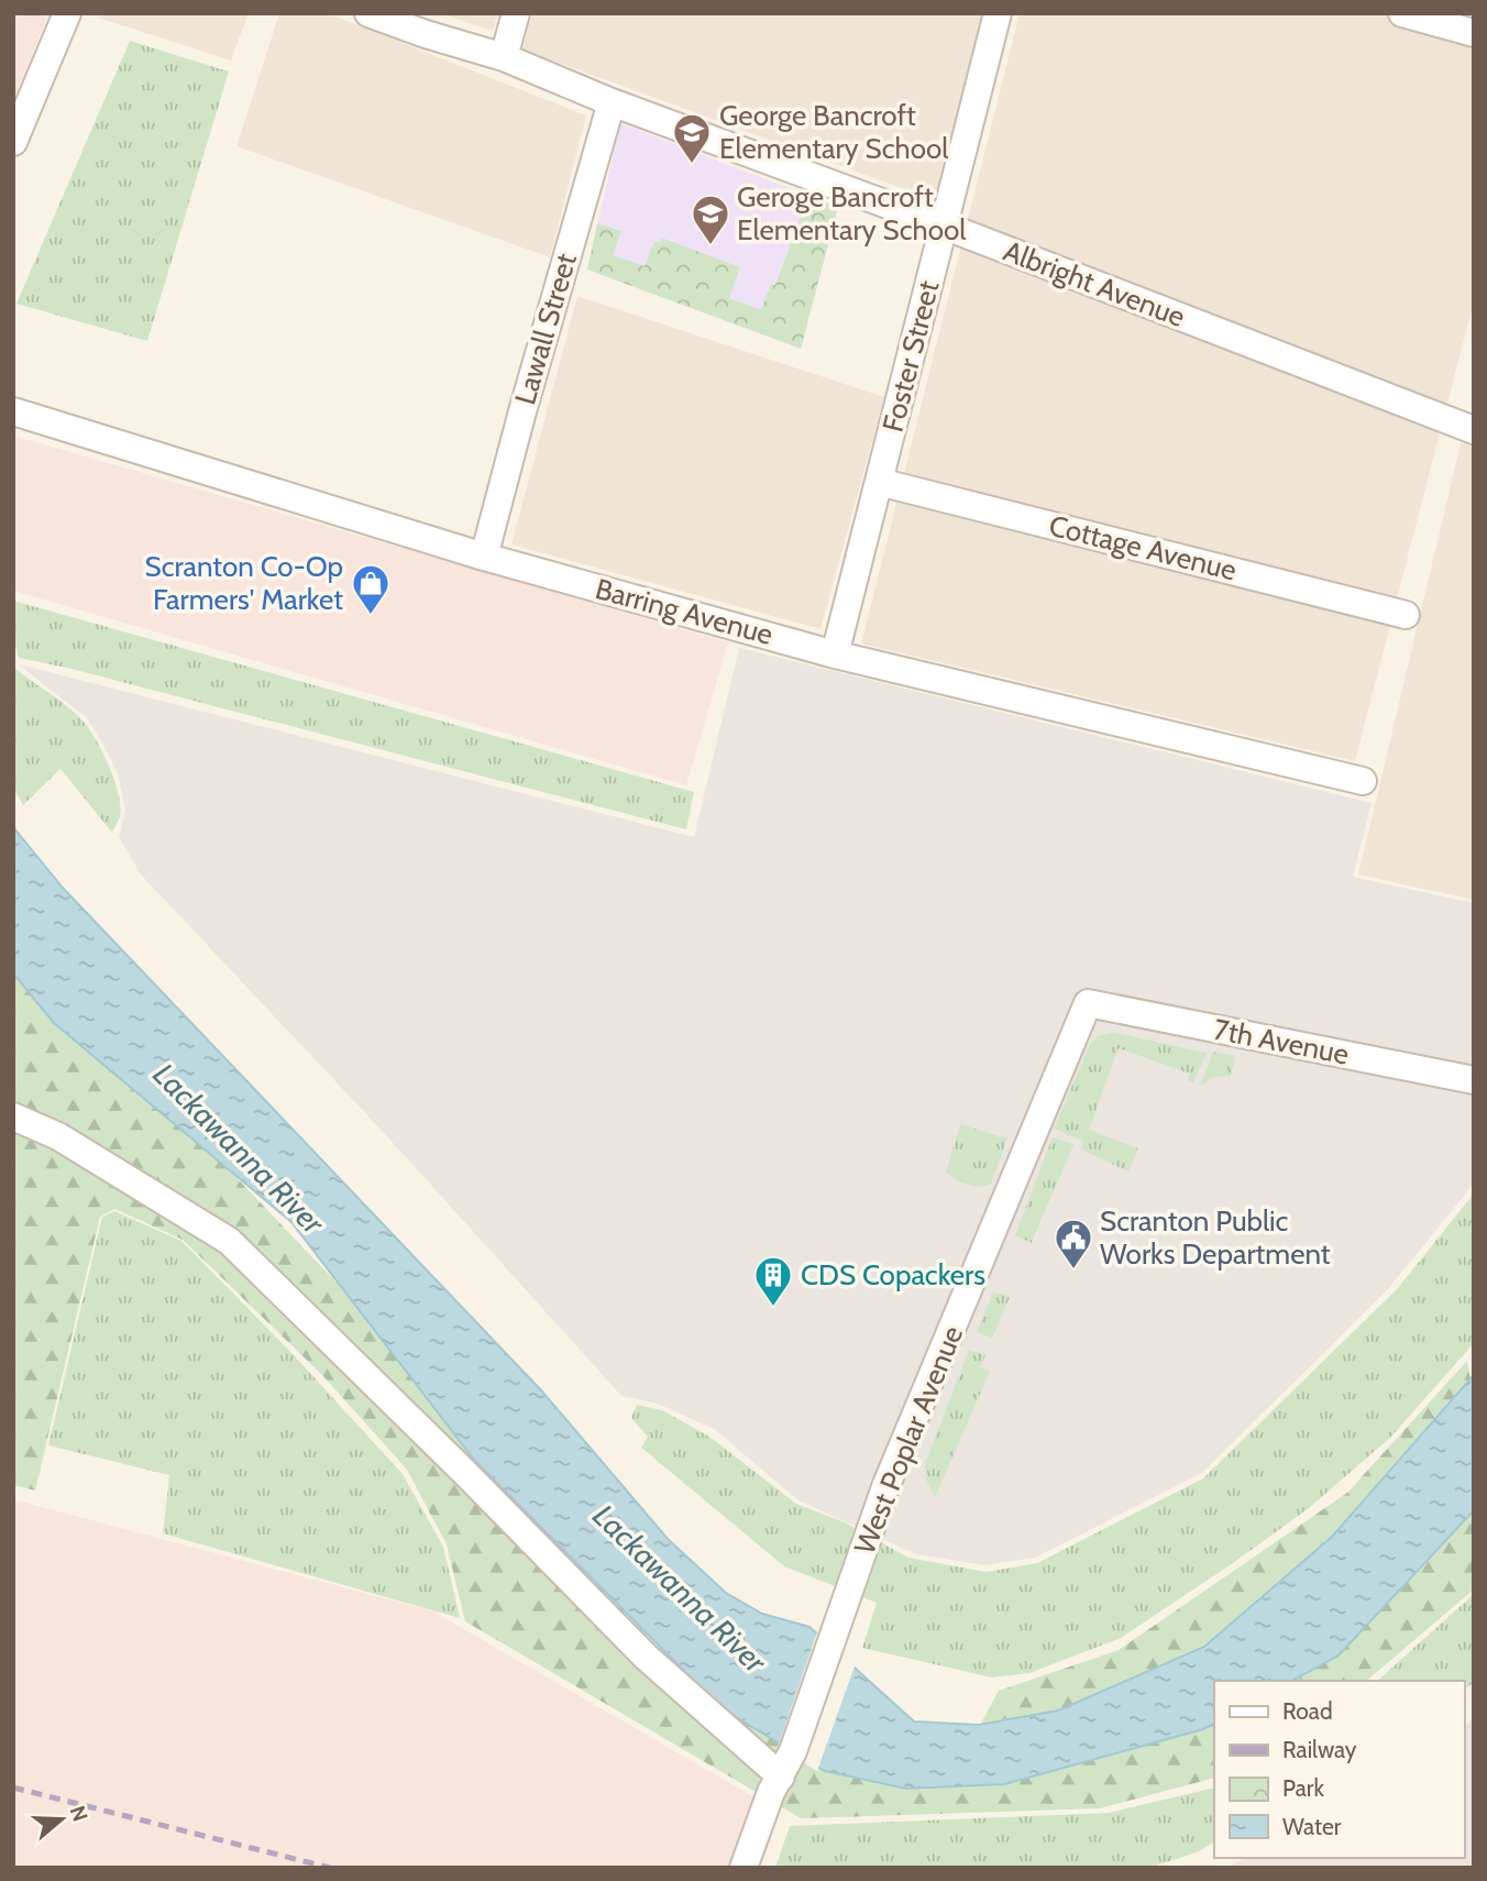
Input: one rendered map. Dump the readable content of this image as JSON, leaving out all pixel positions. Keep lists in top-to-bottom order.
{
  "streets": {
    "street": [
      "Albright Avenue",
      "Lawall Street",
      "Foster Street",
      "Cottage Avenue",
      "Barring Avenue",
      "7th Avenue",
      "West Poplar Avenue"
    ]
  },
  "crossings": [
    ["Albright Avenue", "Lawall Street"],
    ["Albright Avenue", "Foster Street"],
    ["Lawall Street", "Barring Avenue"],
    ["Foster Street", "Cottage Avenue"],
    ["Foster Street", "Barring Avenue"],
    ["7th Avenue", "West Poplar Avenue"]
  ],
  "water": ["Lackawanna River"],
  "places": {
    "school or university": ["George Bancroft Elementary School", "Geroge Bancroft Elementary School"],
    "shop": ["Scranton Co-Op Farmers' Market"],
    "public building": ["Scranton Public Works Department"],
    "building": ["CDS Copackers"]
  },
  "legend": [
    "Road",
    "Railway",
    "Park",
    "Water"
  ],
  "north": "right"
}
